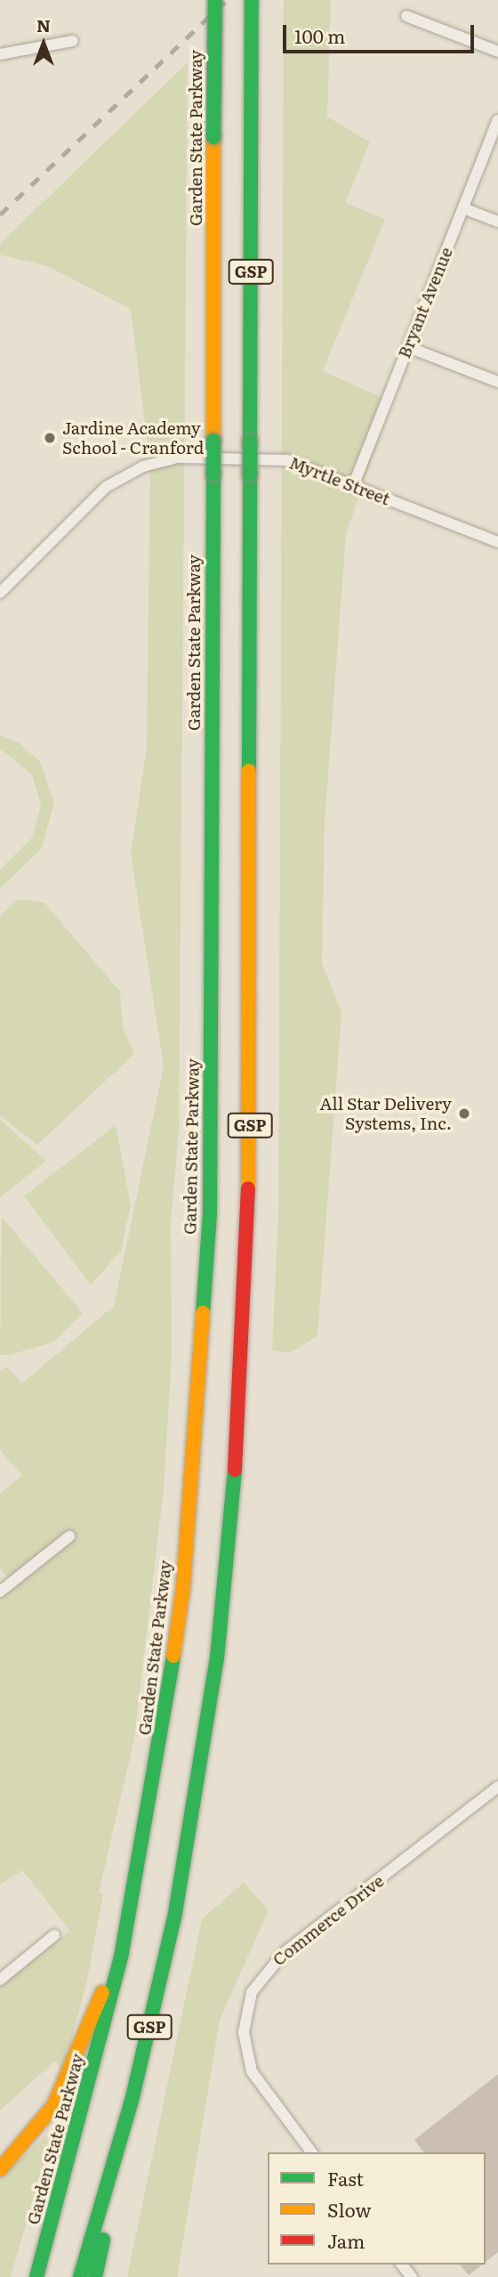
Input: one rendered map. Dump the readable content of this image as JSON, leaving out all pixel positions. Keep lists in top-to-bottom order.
{
  "streets": {
    "highway": ["Garden State Parkway", "GSP"],
    "street": ["Bryant Avenue", "Myrtle Street", "Commerce Drive"]
  },
  "crossings": [
    ["Bryant Avenue", "Myrtle Street"]
  ],
  "places": ["Jardine Academy School - Cranford", "All Star Delivery Systems, Inc."],
  "legend": ["Fast", "Slow", "Jam"],
  "scale_bar": "100 m",
  "north": "top"
}
